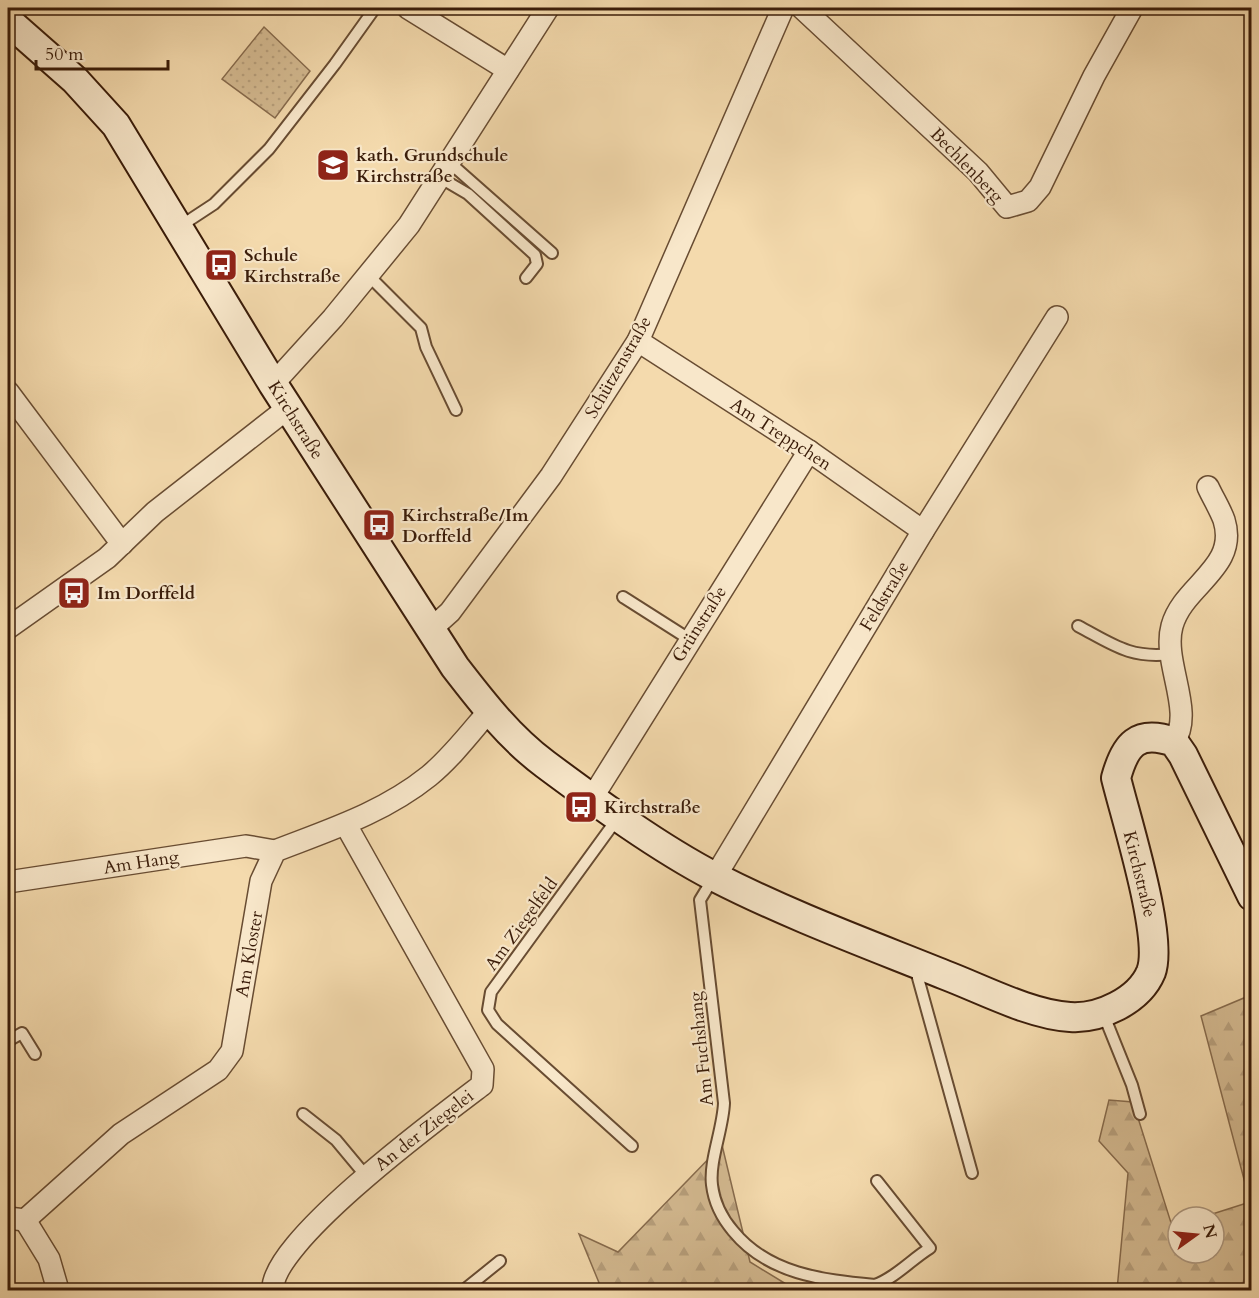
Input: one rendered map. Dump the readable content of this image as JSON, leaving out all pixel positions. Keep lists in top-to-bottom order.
{
  "streets": {
    "street": [
      "Bechlenberg",
      "Schützenstraße",
      "Kirchstraße",
      "Am Treppchen",
      "Feldstraße",
      "Grünstraße",
      "Am Hang",
      "Am Kloster",
      "An der Ziegelei"
    ],
    "lane": ["Am Ziegelfeld", "Am Fuchshang"]
  },
  "crossings": [
    ["Schützenstraße", "Kirchstraße"],
    ["Schützenstraße", "Am Treppchen"],
    ["Kirchstraße", "Feldstraße"],
    ["Kirchstraße", "Grünstraße"],
    ["Kirchstraße", "Am Ziegelfeld"],
    ["Kirchstraße", "Am Fuchshang"],
    ["Am Treppchen", "Feldstraße"],
    ["Am Treppchen", "Grünstraße"],
    ["Feldstraße", "Am Fuchshang"],
    ["Am Hang", "Am Kloster"]
  ],
  "places": {
    "school or university": ["kath. Grundschule Kirchstraße"],
    "bus stop": [
      "Schule Kirchstraße",
      "Kirchstraße/Im Dorffeld",
      "Im Dorffeld",
      "Kirchstraße"
    ]
  },
  "scale_bar": "50 m",
  "north": "right"
}
